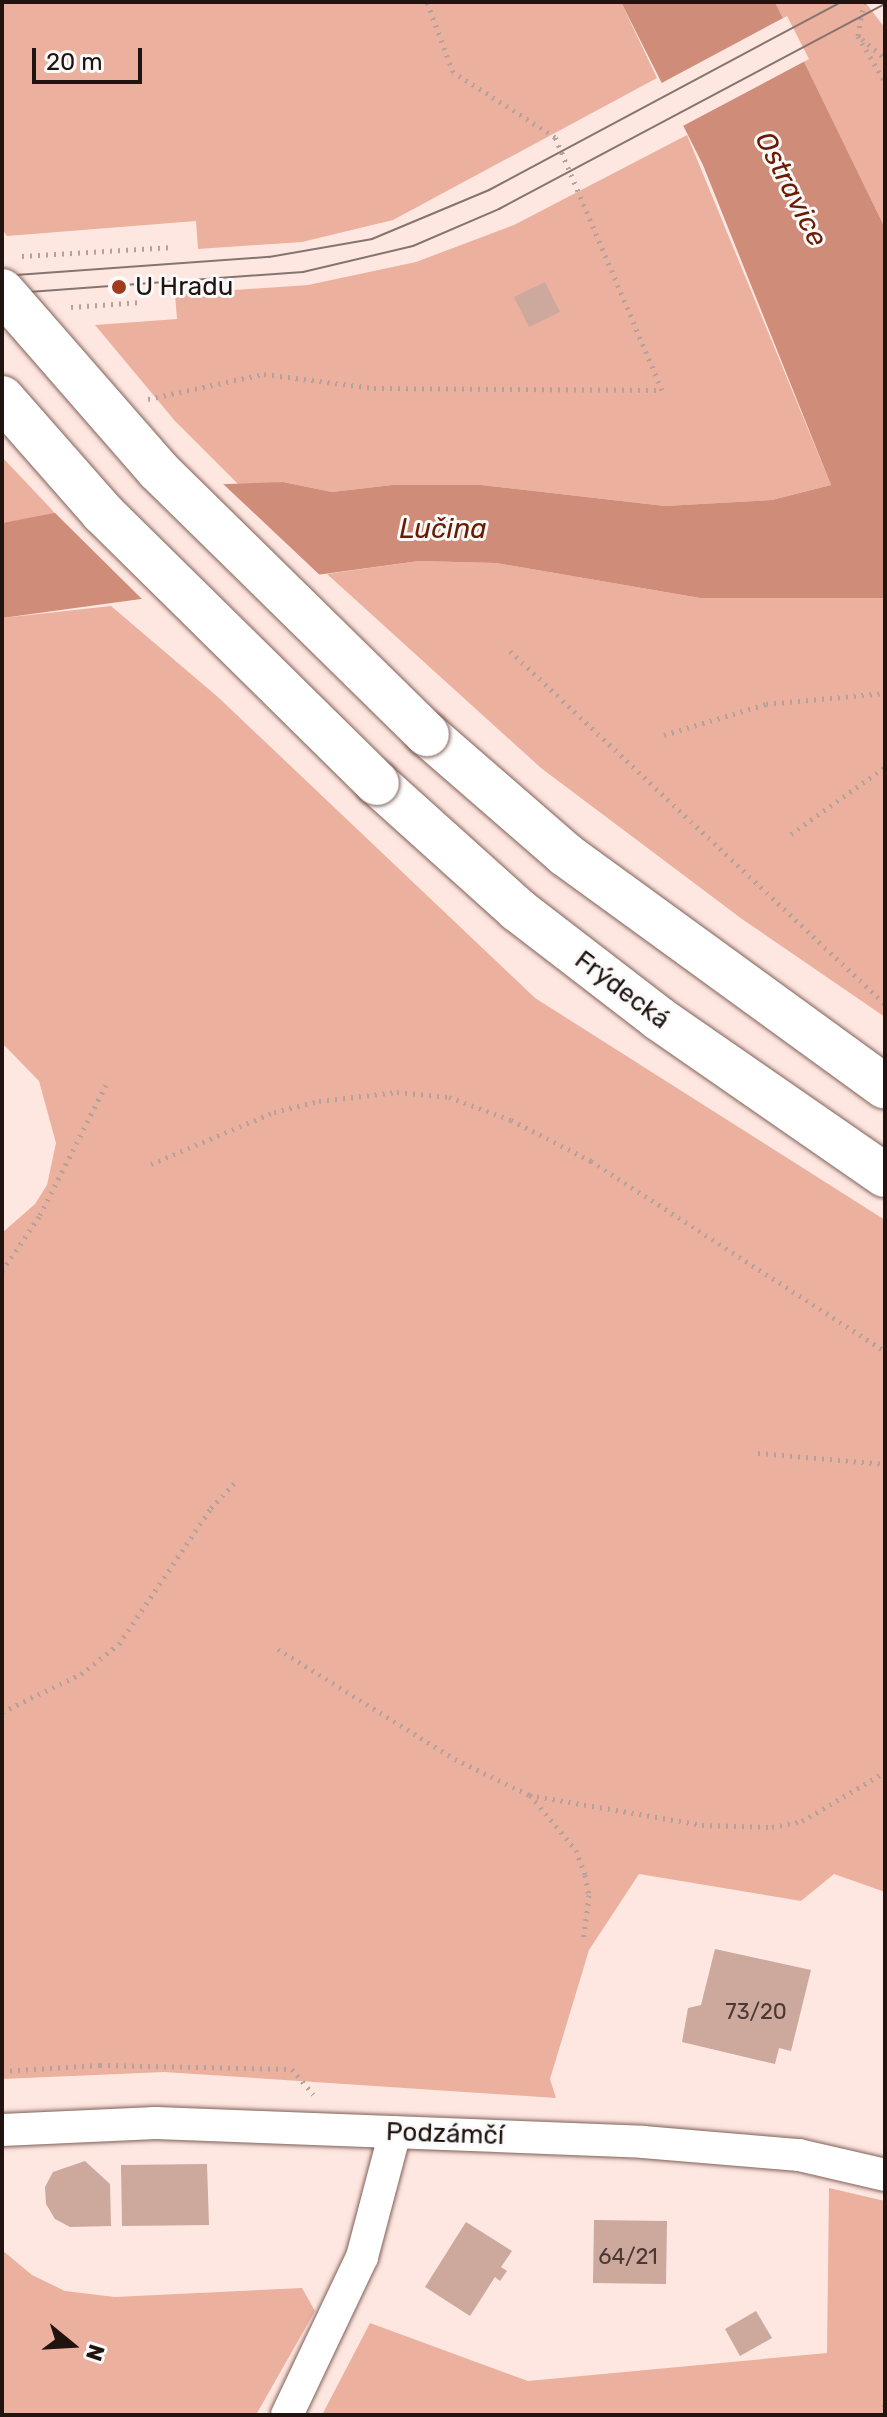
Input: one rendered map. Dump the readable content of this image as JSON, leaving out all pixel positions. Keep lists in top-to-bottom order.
{
  "streets": {
    "main road": ["Frýdecká"],
    "street": ["Podzámčí"]
  },
  "water": ["Ostravice", "Lučina"],
  "places": ["U Hradu"],
  "house_numbers": ["73/20", "64/21"],
  "scale_bar": "20 m",
  "north": "right"
}
